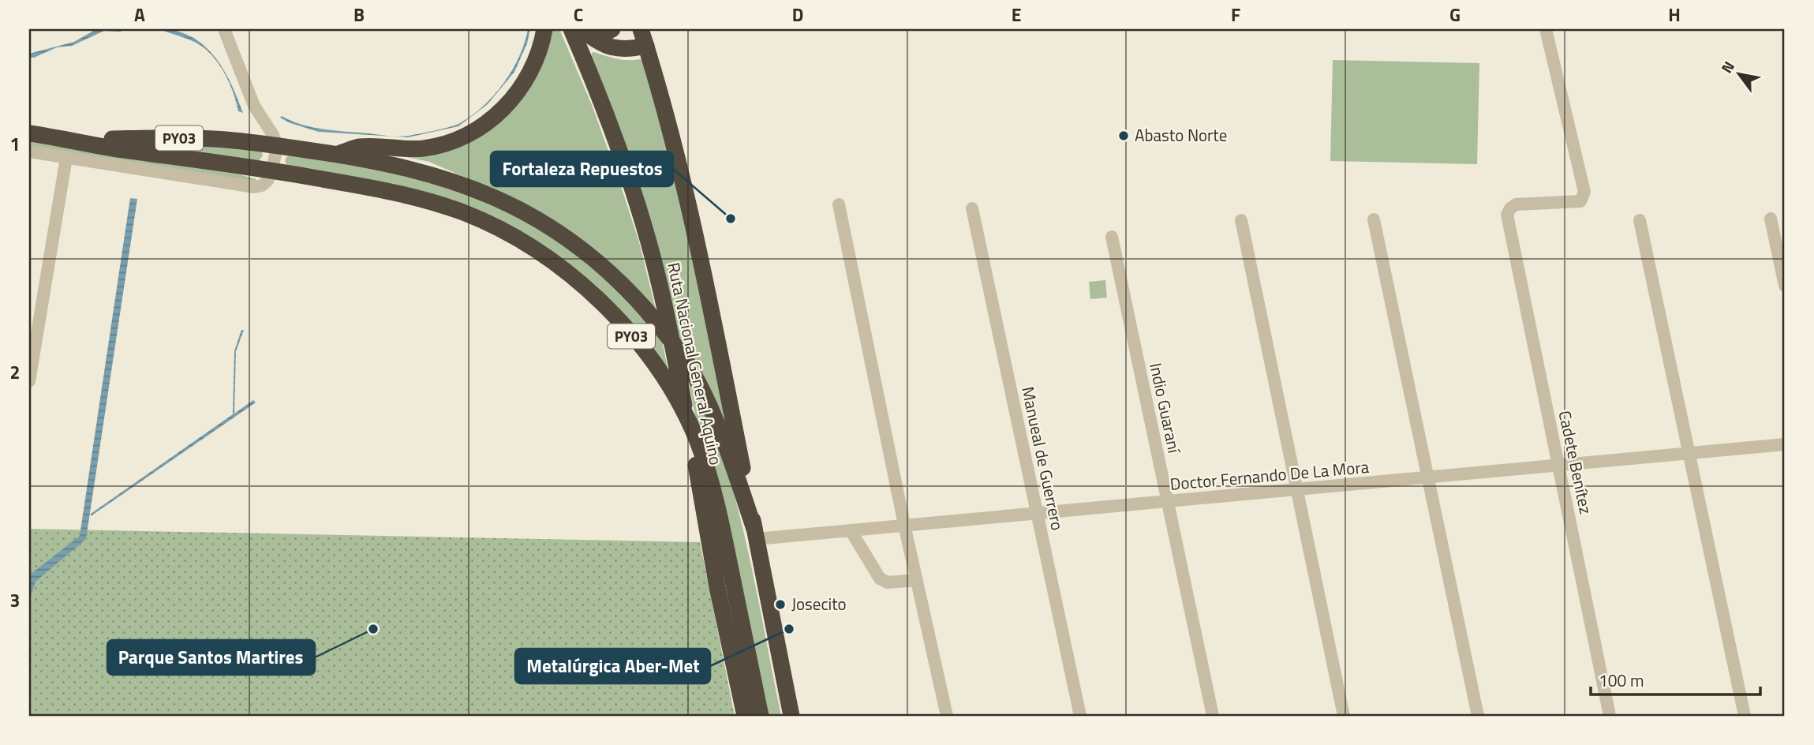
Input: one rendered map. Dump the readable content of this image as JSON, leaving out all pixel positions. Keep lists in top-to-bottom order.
{
  "streets": {
    "highway": ["PY03", "Ruta Nacional General Aquino"],
    "street": [
      "Indio Guaraní",
      "Manueal de Guerrero",
      "Cadete Benítez",
      "Doctor Fernando De La Mora"
    ]
  },
  "crossings": [
    ["PY03", "Ruta Nacional General Aquino"],
    ["PY03", "Doctor Fernando De La Mora"],
    ["Ruta Nacional General Aquino", "Doctor Fernando De La Mora"],
    ["Indio Guaraní", "Doctor Fernando De La Mora"],
    ["Manueal de Guerrero", "Doctor Fernando De La Mora"],
    ["Cadete Benítez", "Doctor Fernando De La Mora"]
  ],
  "places": [
    "Abasto Norte",
    "Fortaleza Repuestos",
    "Josecito",
    "Parque Santos Martires",
    "Metalúrgica Aber-Met"
  ],
  "scale_bar": "100 m",
  "north": "top left",
  "grid": {
    "columns": [
      "A",
      "B",
      "C",
      "D",
      "E",
      "F",
      "G",
      "H"
    ],
    "rows": ["1", "2", "3"]
  }
}
